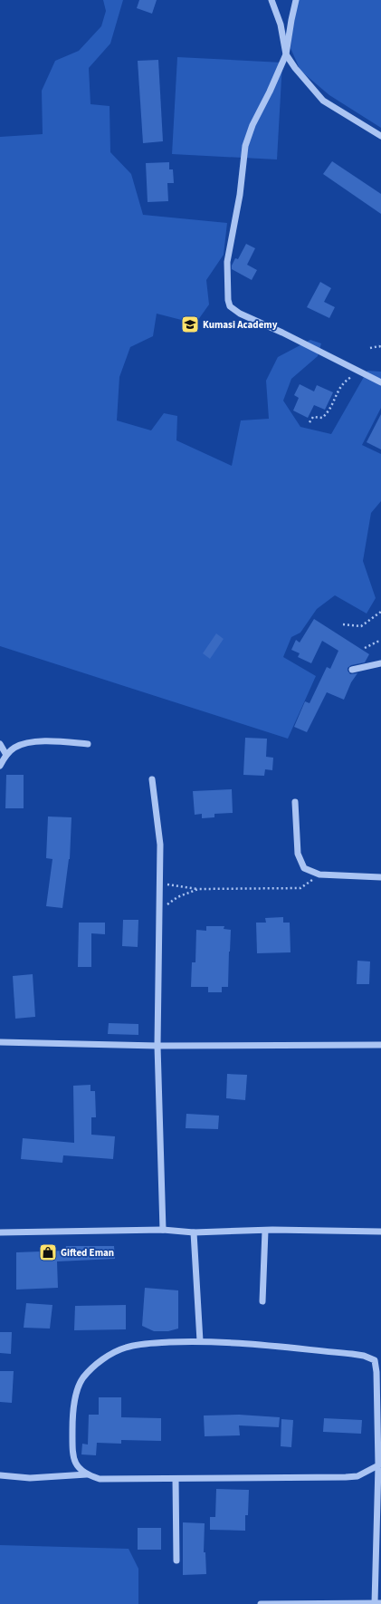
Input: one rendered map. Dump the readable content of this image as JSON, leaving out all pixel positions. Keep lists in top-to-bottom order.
{
  "places": {
    "school or university": ["Kumasi Academy"],
    "shop": ["Gifted Eman"]
  }
}
